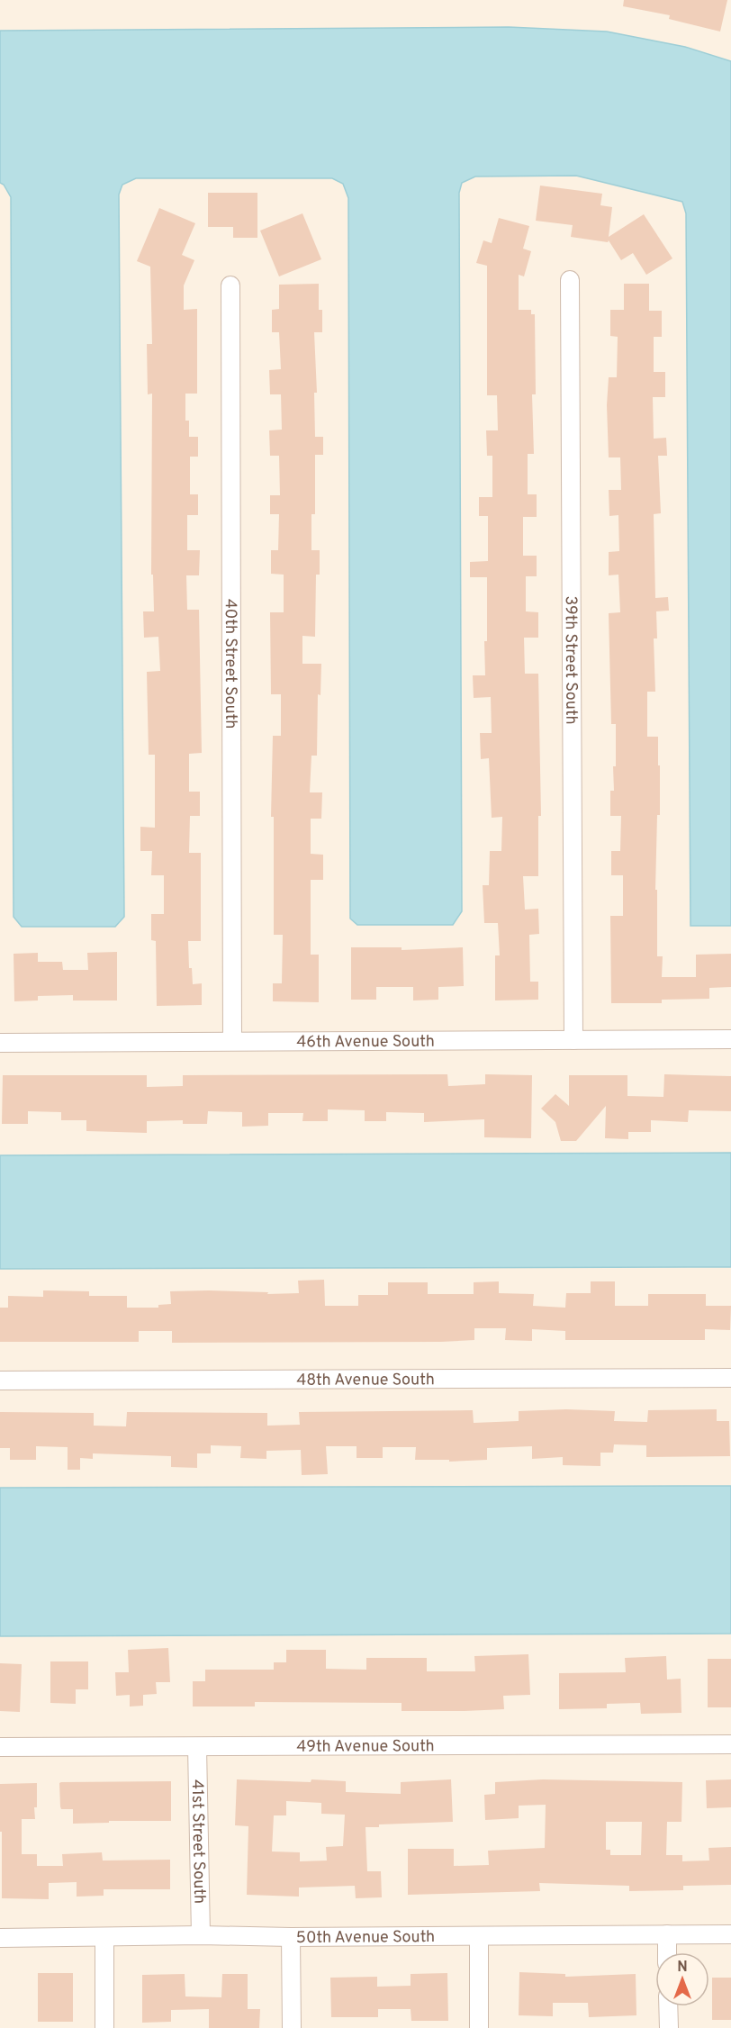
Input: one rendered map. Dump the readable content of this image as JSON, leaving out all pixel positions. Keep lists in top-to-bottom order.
{
  "streets": {
    "street": [
      "39th Street South",
      "40th Street South",
      "46th Avenue South",
      "48th Avenue South",
      "49th Avenue South",
      "41st Street South",
      "50th Avenue South"
    ]
  },
  "crossings": [
    ["39th Street South", "46th Avenue South"],
    ["40th Street South", "46th Avenue South"],
    ["49th Avenue South", "41st Street South"],
    ["41st Street South", "50th Avenue South"]
  ],
  "north": "top"
}
